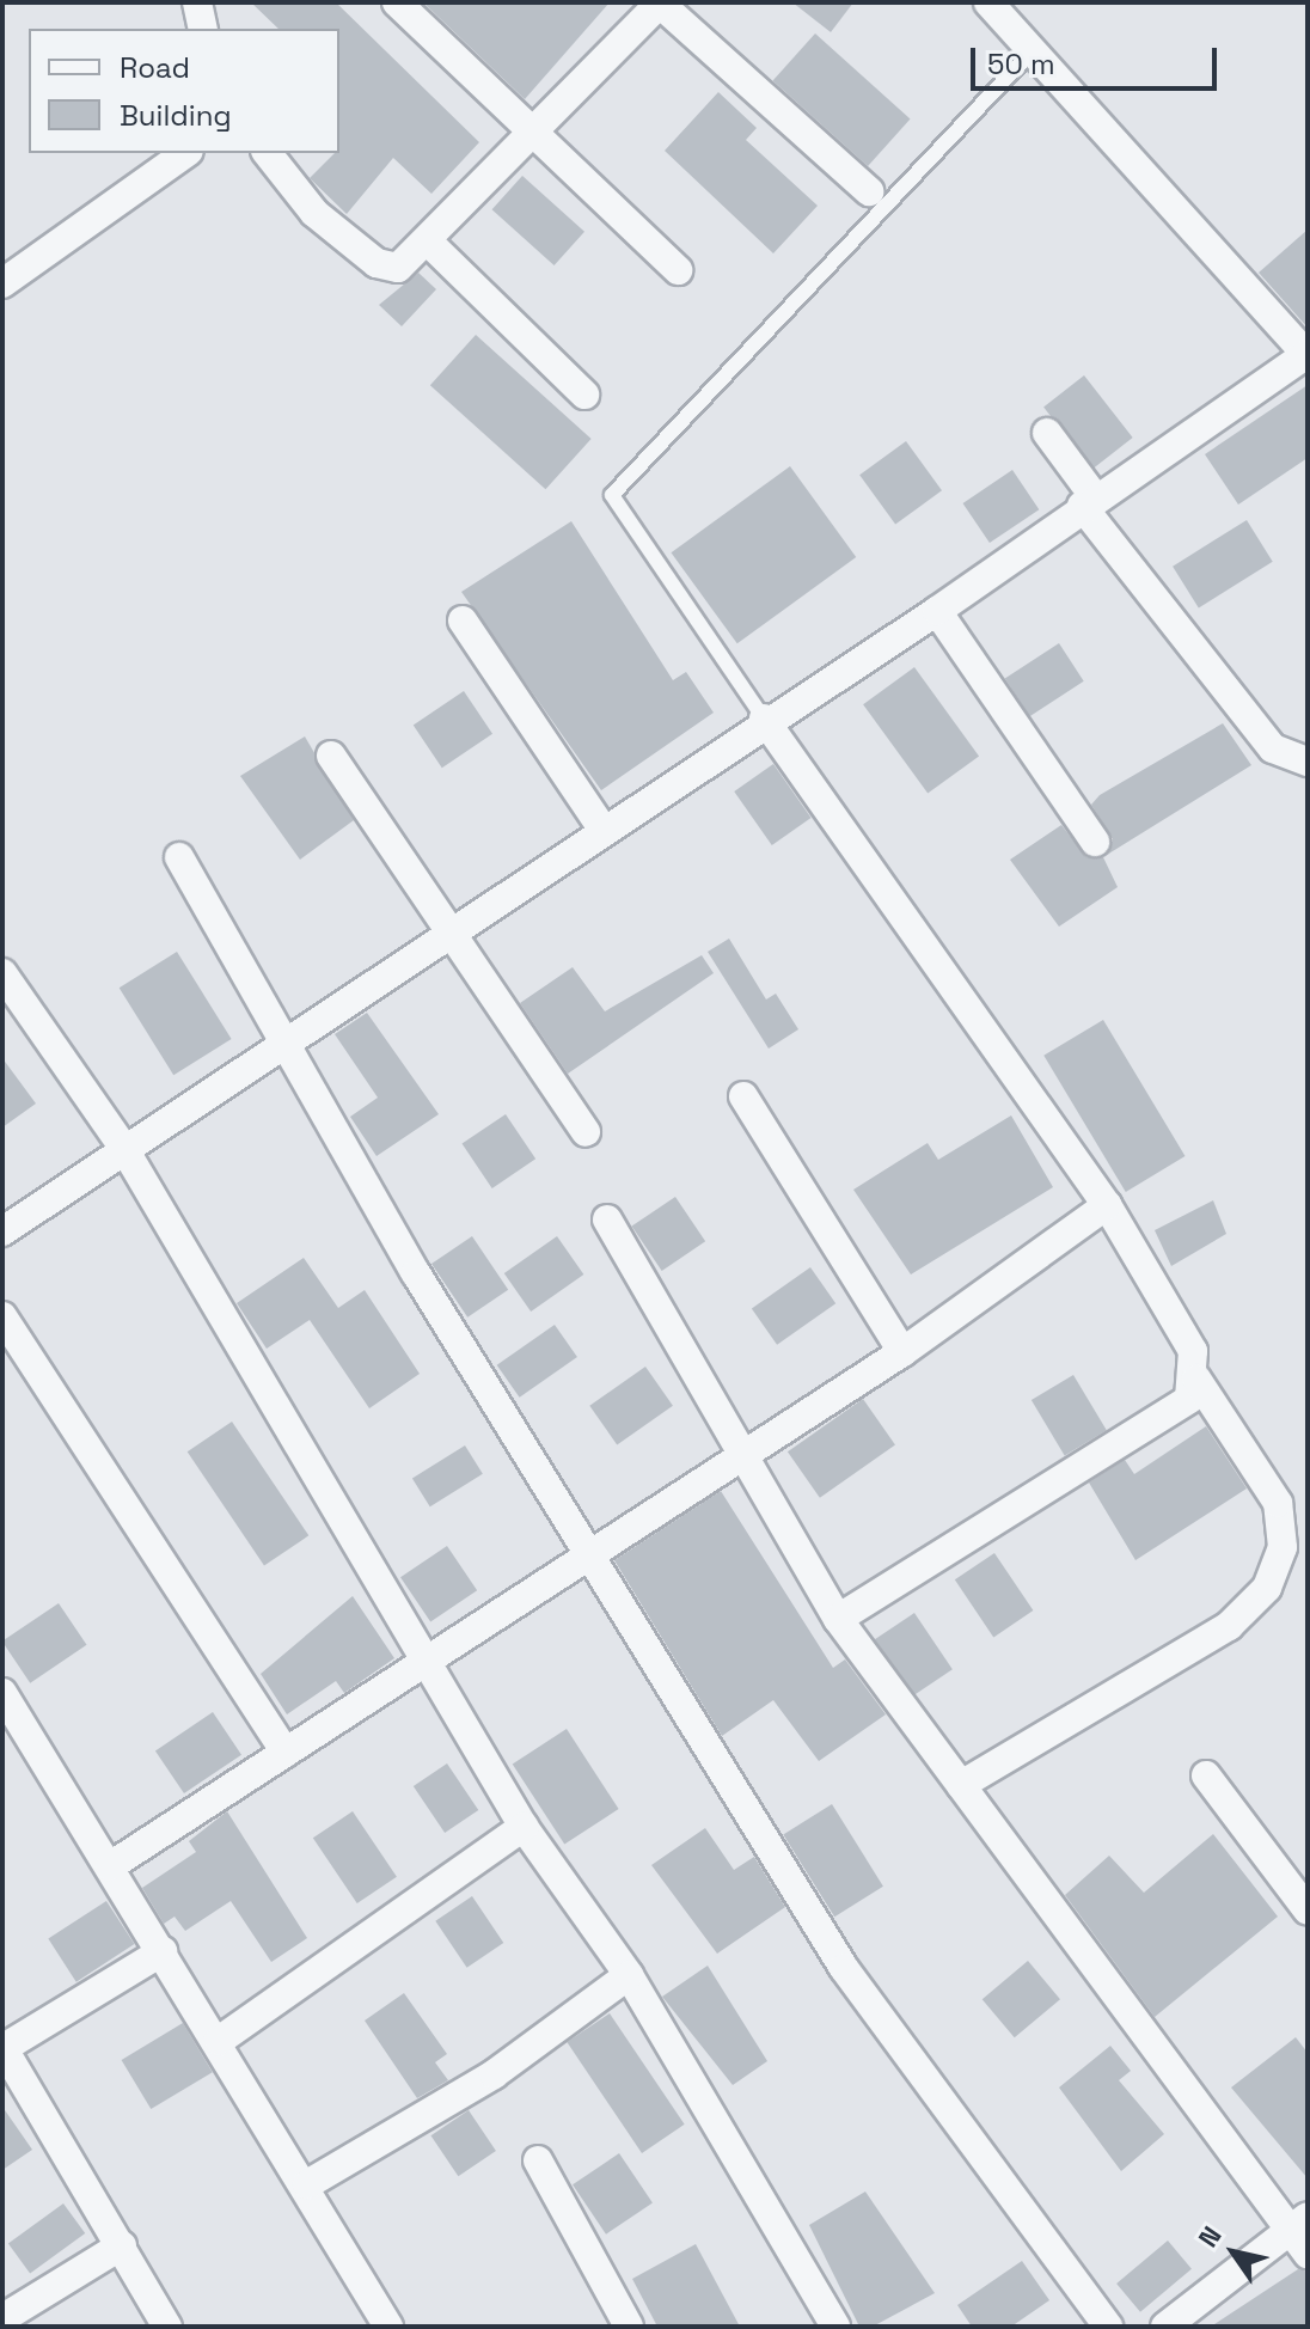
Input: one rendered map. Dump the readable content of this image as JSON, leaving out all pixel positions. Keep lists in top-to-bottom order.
{
  "legend": ["Road", "Building"],
  "scale_bar": "50 m",
  "north": "top left"
}
